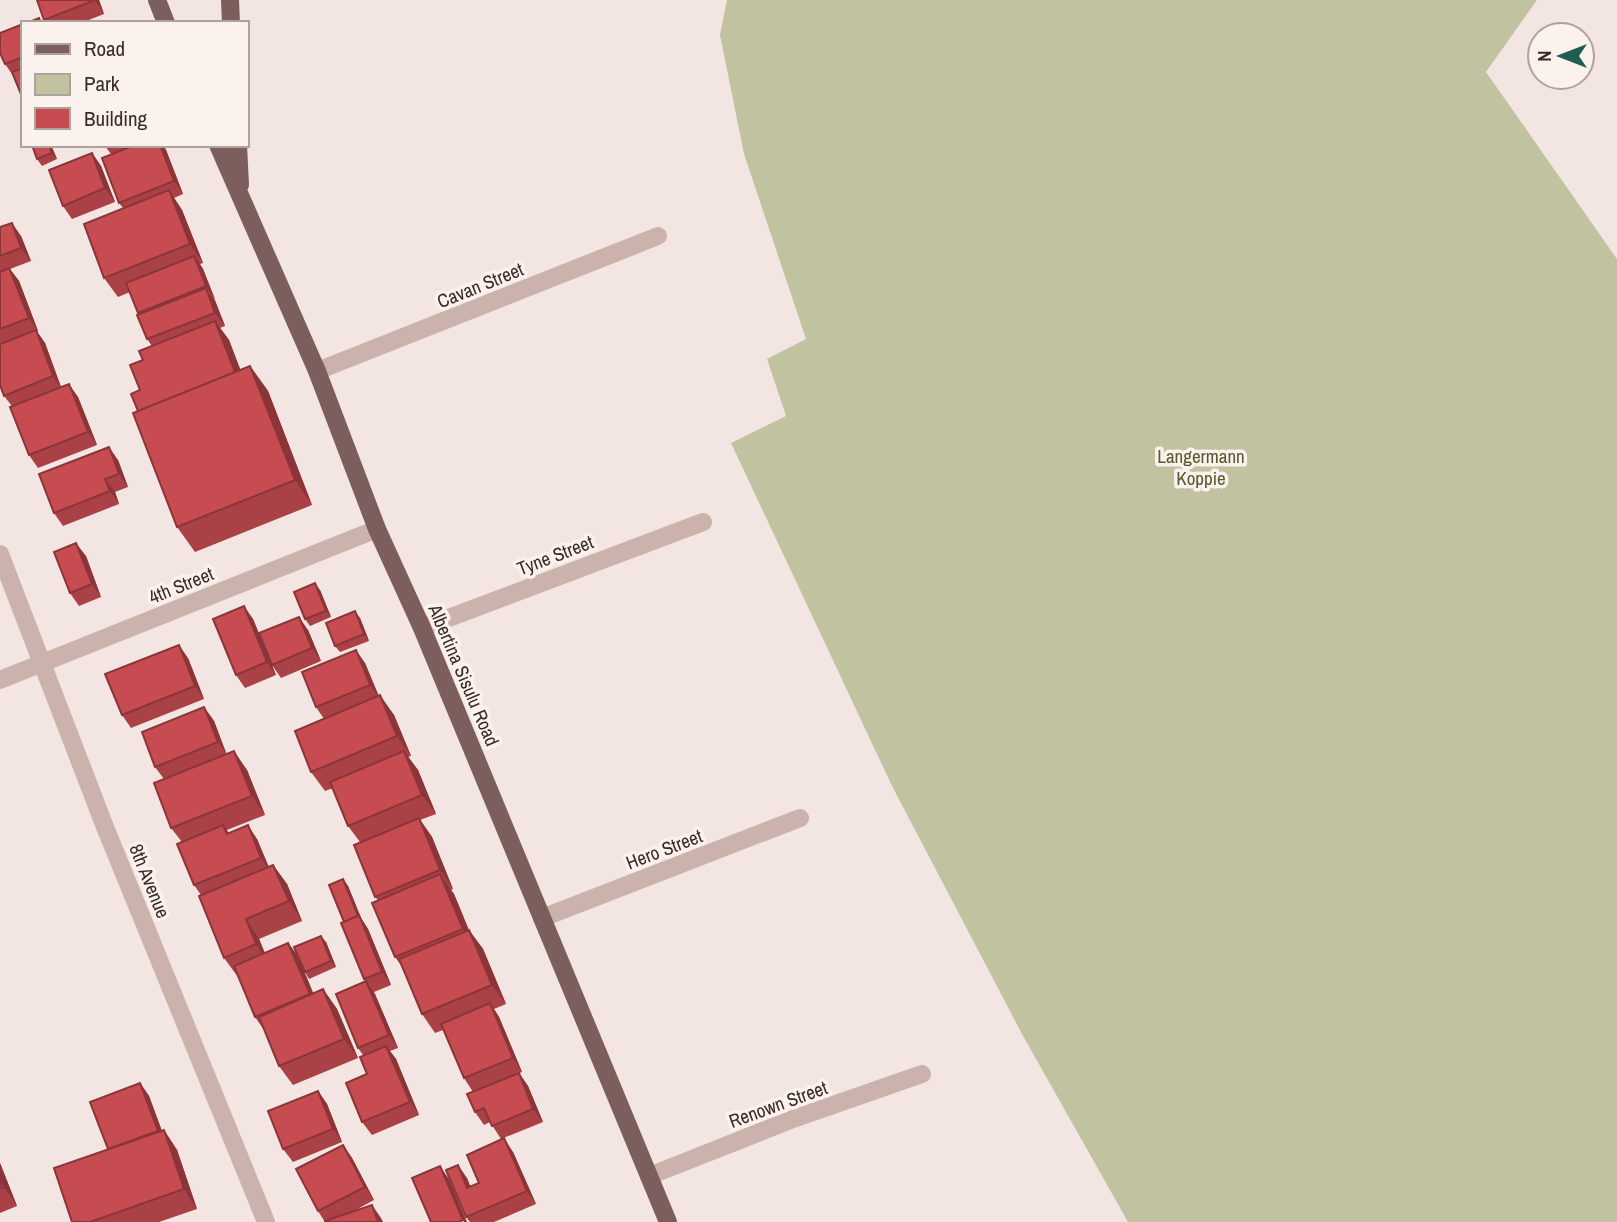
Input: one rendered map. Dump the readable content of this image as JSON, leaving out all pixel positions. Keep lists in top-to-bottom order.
{
  "streets": {
    "main road": ["Albertina Sisulu Road"],
    "street": [
      "Cavan Street",
      "Tyne Street",
      "4th Street",
      "Hero Street",
      "8th Avenue",
      "Renown Street"
    ]
  },
  "crossings": [
    ["Cavan Street", "Albertina Sisulu Road"],
    ["Tyne Street", "Albertina Sisulu Road"],
    ["4th Street", "Albertina Sisulu Road"],
    ["4th Street", "8th Avenue"],
    ["Albertina Sisulu Road", "Hero Street"],
    ["Albertina Sisulu Road", "Renown Street"]
  ],
  "parks": ["Langermann Koppie"],
  "legend": ["Road", "Park", "Building"],
  "north": "left"
}
